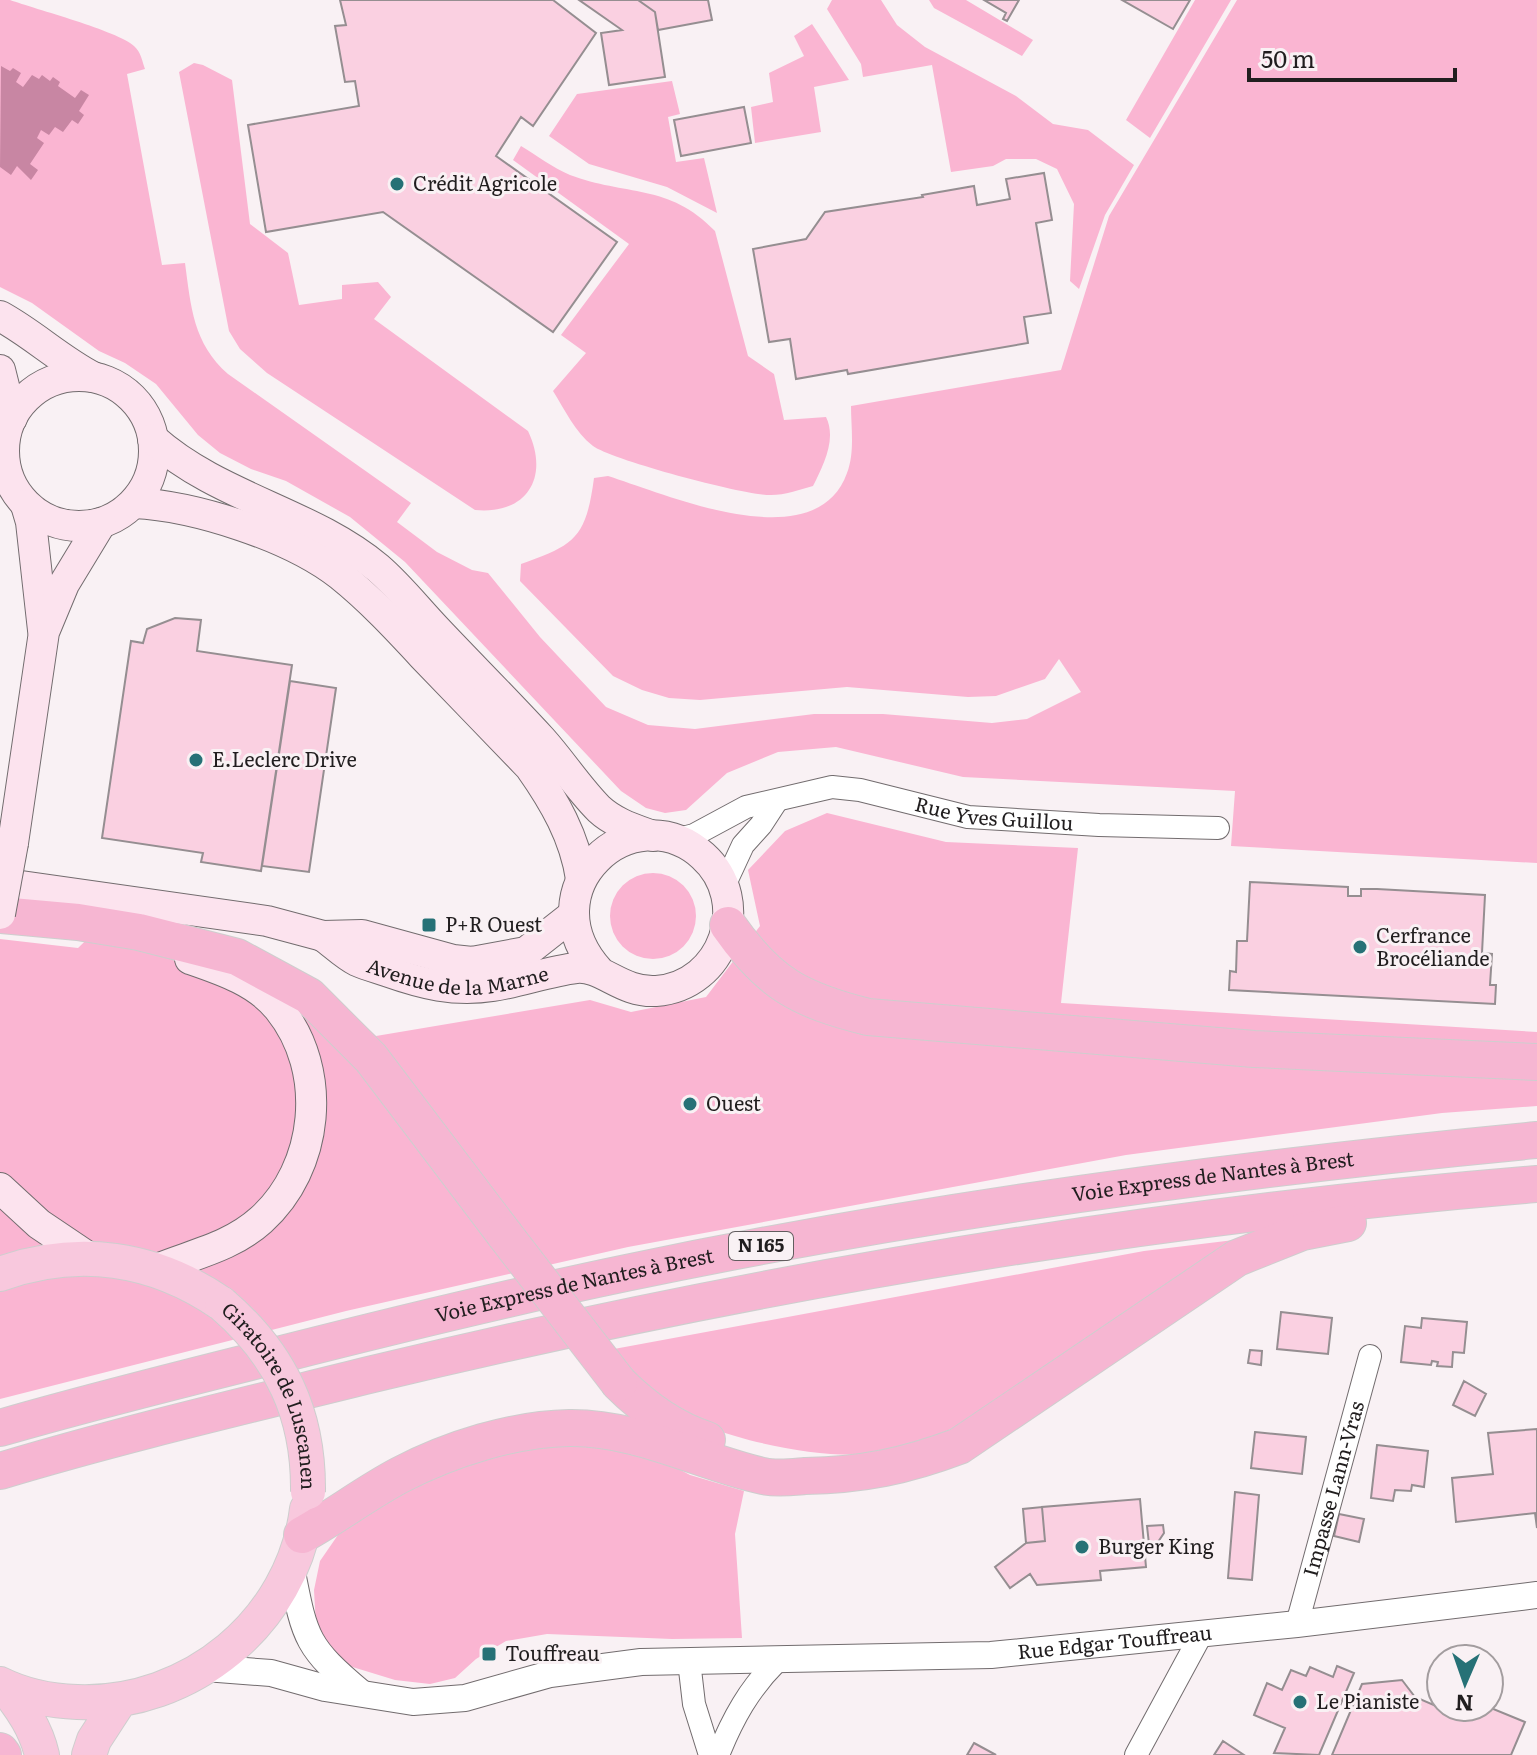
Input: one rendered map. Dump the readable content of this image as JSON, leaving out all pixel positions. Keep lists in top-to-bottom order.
{
  "streets": {
    "highway": ["Voie Express de Nantes à Brest", "N 165"],
    "main road": ["Avenue de la Marne", "Giratoire de Luscanen"],
    "street": ["Rue Yves Guillou", "Impasse Lann-Vras", "Rue Edgar Touffreau"]
  },
  "crossings": [
    ["Rue Yves Guillou", "Avenue de la Marne"],
    ["Giratoire de Luscanen", "Rue Edgar Touffreau"],
    ["Impasse Lann-Vras", "Rue Edgar Touffreau"]
  ],
  "places": {
    "other": [
      "Crédit Agricole",
      "E.Leclerc Drive",
      "Cerfrance Brocéliande",
      "Ouest",
      "Burger King",
      "Le Pianiste"
    ],
    "transit": ["P+R Ouest", "Touffreau"]
  },
  "scale_bar": "50 m",
  "north": "bottom"
}
